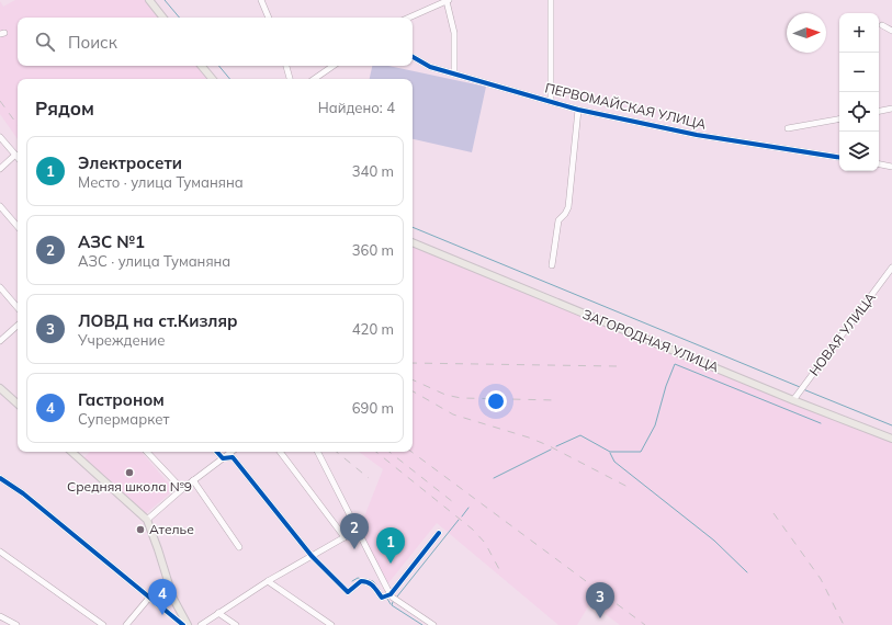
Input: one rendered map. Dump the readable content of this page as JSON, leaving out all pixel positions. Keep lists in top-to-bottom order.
{
  "streets": {
    "main road": ["ЗАГОРОДНАЯ УЛИЦА"],
    "street": ["ПЕРВОМАЙСКАЯ УЛИЦА", "НОВАЯ УЛИЦА"]
  },
  "crossings": [
    ["НОВАЯ УЛИЦА", "ЗАГОРОДНАЯ УЛИЦА"]
  ],
  "places": ["Средняя школа №9", "Ателье"],
  "north": "right",
  "page": {
    "map_buttons": ["+", "−"],
    "search": "Поиск",
    "heading": ["Рядом", "Найдено: 4"],
    "list": [
      {
        "mark": "1",
        "name": "Электросети",
        "note": "Место · улица Туманяна",
        "value": "340 m"
      },
      {
        "mark": "2",
        "name": "АЗС №1",
        "note": "АЗС · улица Туманяна",
        "value": "360 m"
      },
      {
        "mark": "3",
        "name": "ЛОВД на ст.Кизляр",
        "note": "Учреждение",
        "value": "420 m"
      },
      {
        "mark": "4",
        "name": "Гастроном",
        "note": "Супермаркет",
        "value": "690 m"
      }
    ],
    "pins": [
      "2",
      "1",
      "4",
      "3"
    ]
  }
}
